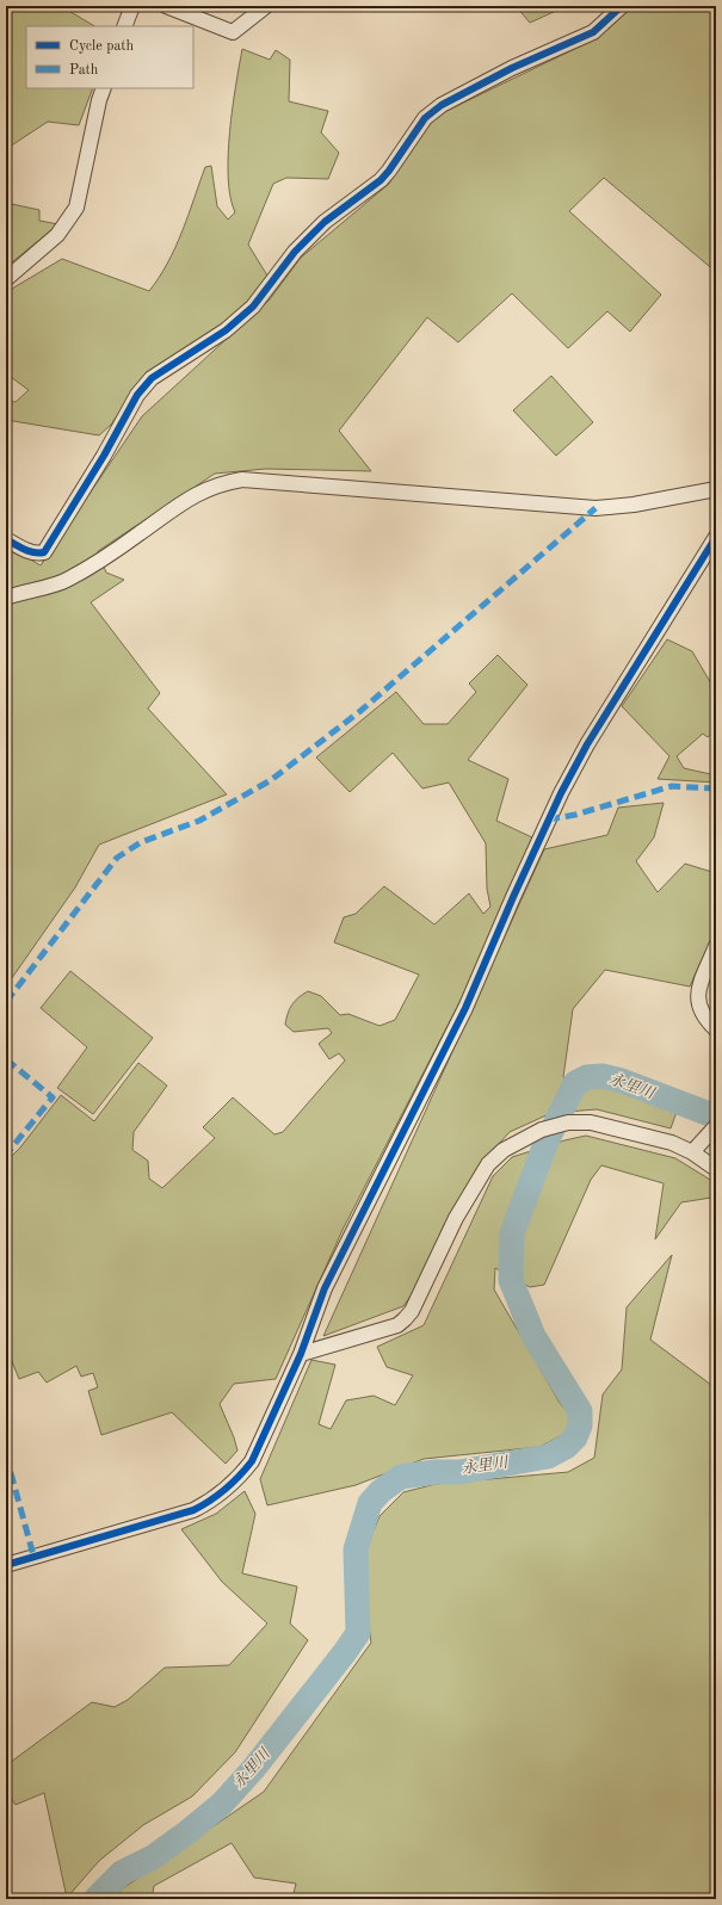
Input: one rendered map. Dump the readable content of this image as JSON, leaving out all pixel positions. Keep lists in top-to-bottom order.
{
  "water": ["永里川"],
  "legend": ["Cycle path", "Path"]
}
